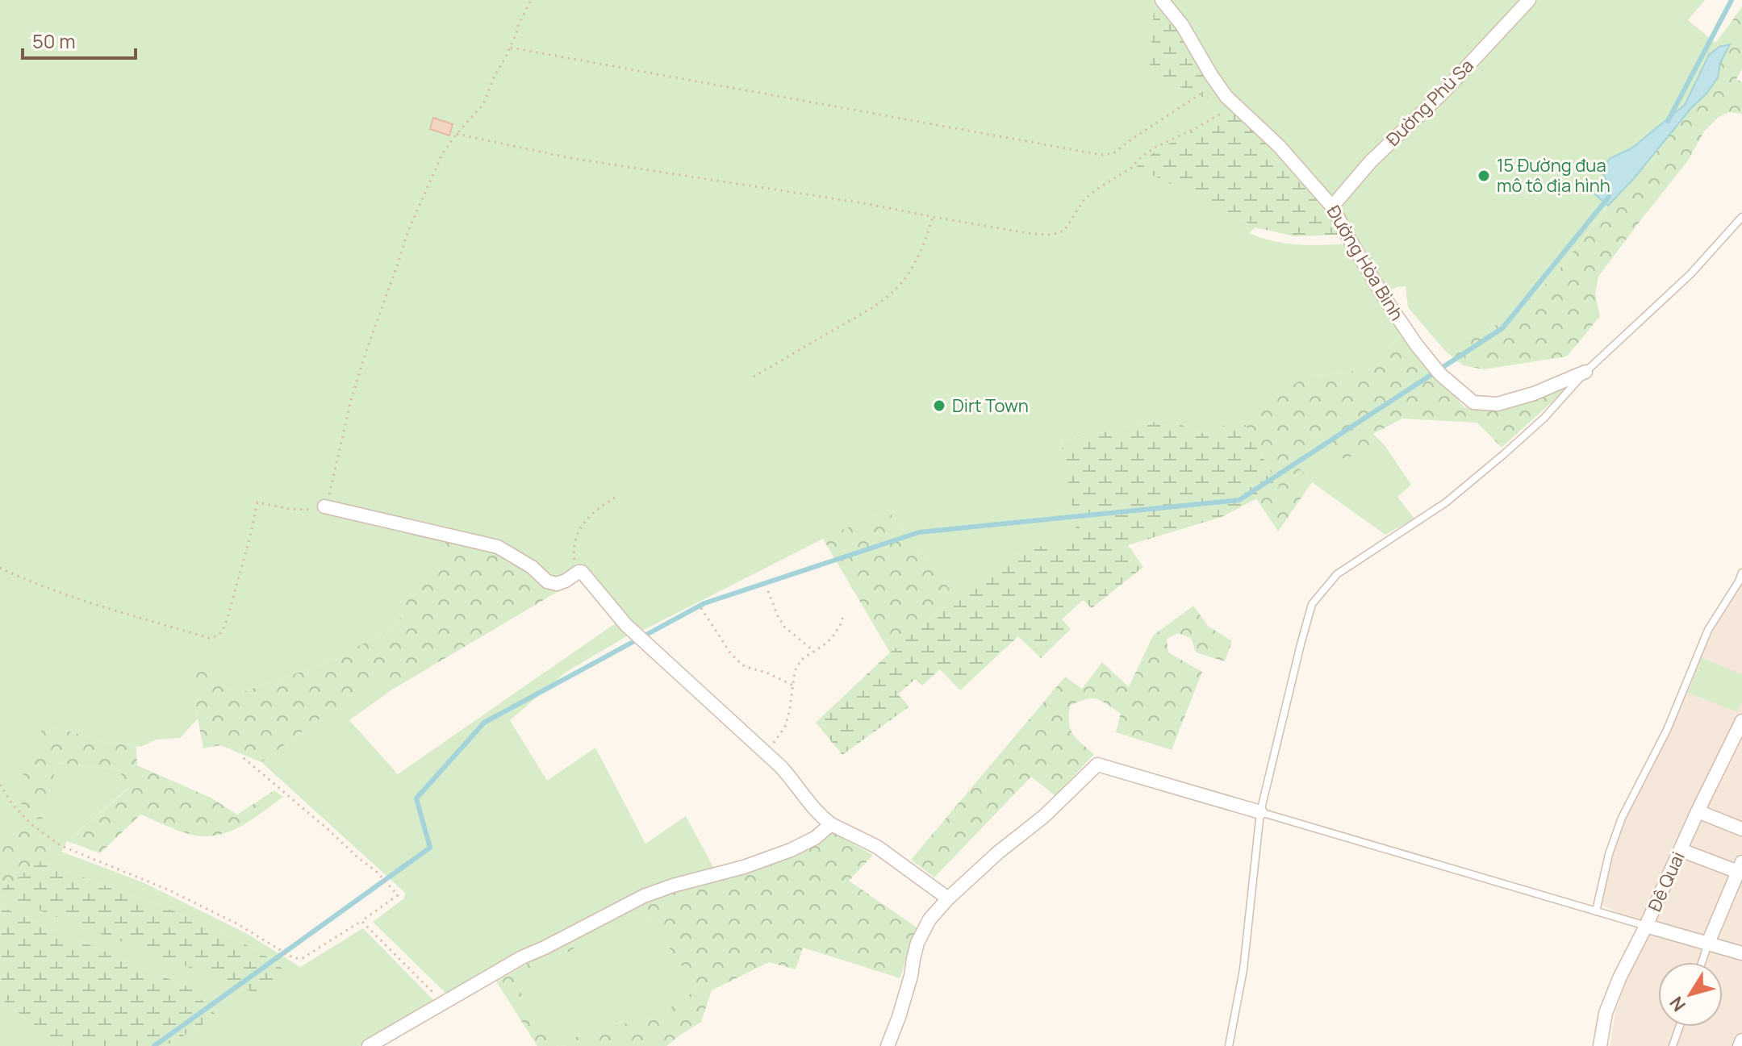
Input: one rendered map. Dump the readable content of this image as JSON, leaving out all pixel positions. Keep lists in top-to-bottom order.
{
  "streets": {
    "street": ["Đường Phù Sa", "Đường Hòa Bình", "Đê Quai"]
  },
  "crossings": [
    ["Đường Phù Sa", "Đường Hòa Bình"]
  ],
  "places": ["15 Đường đua mô tô địa hình", "Dirt Town"],
  "scale_bar": "50 m",
  "north": "bottom left"
}
